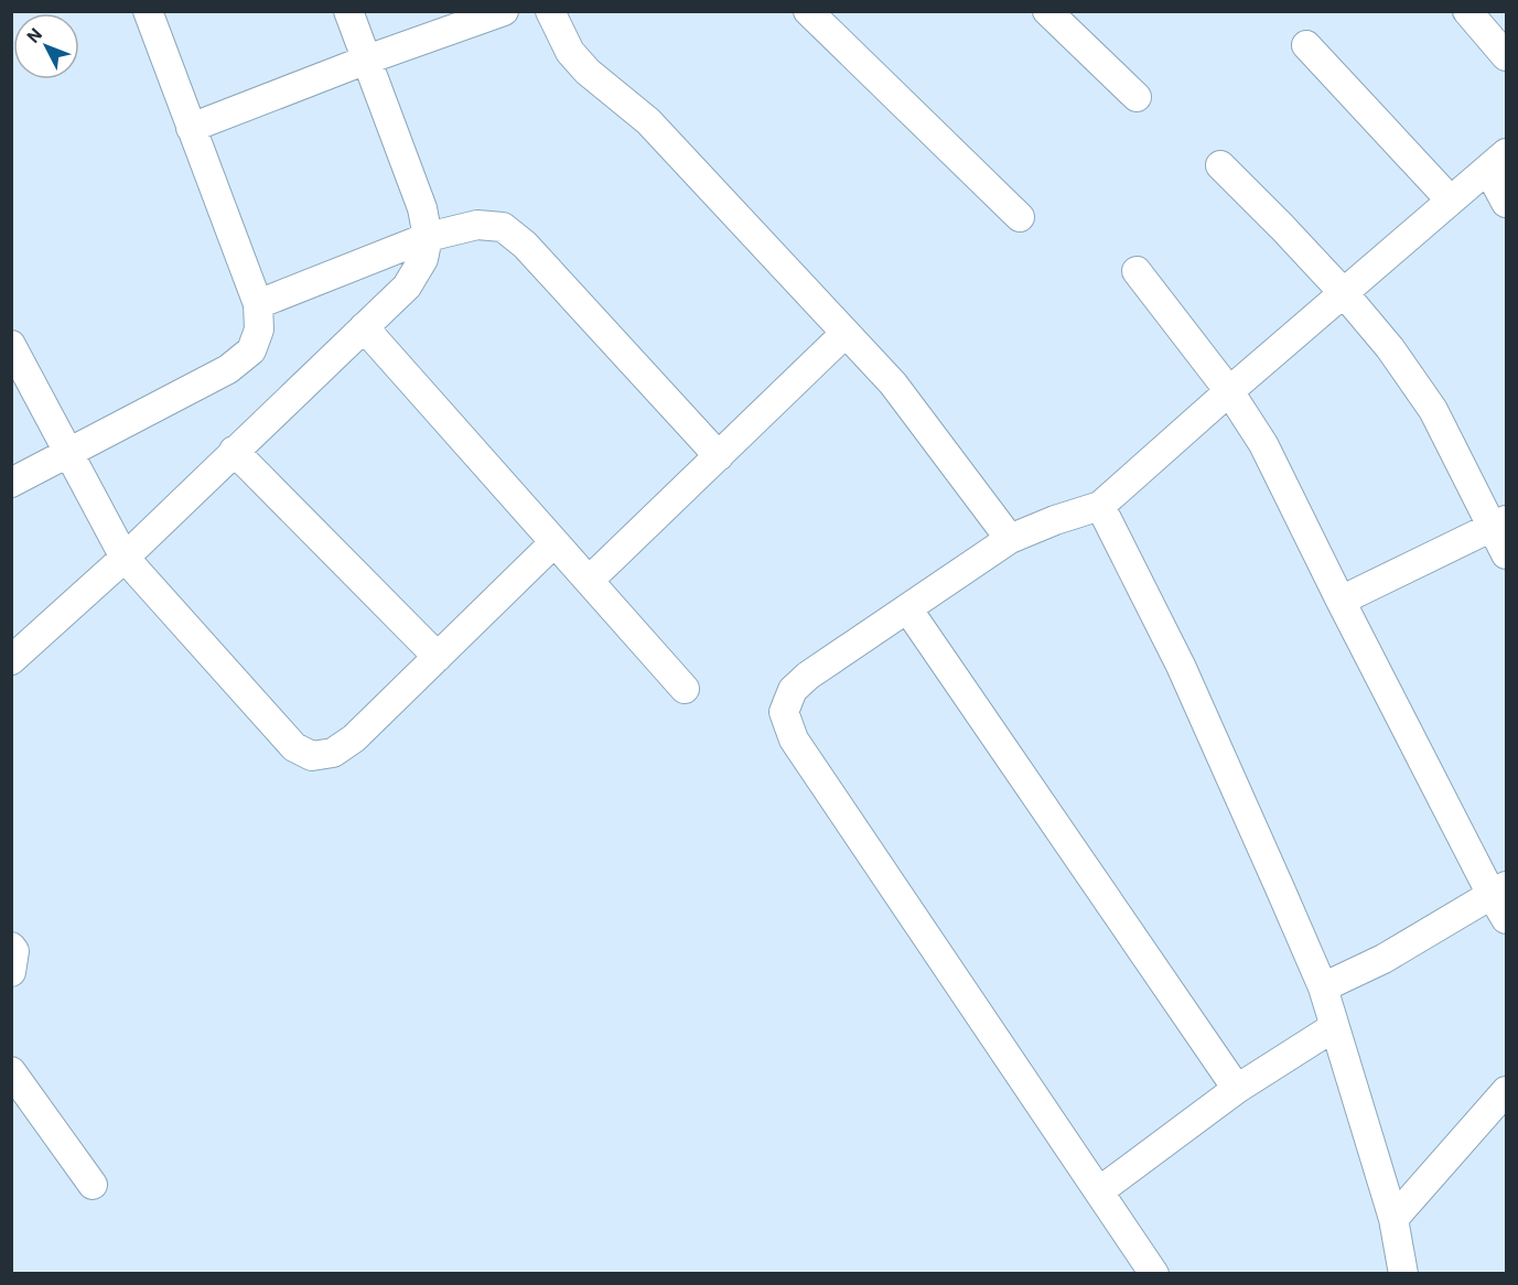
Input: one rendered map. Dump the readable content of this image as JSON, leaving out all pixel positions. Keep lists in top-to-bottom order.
{
  "north": "top left"
}
